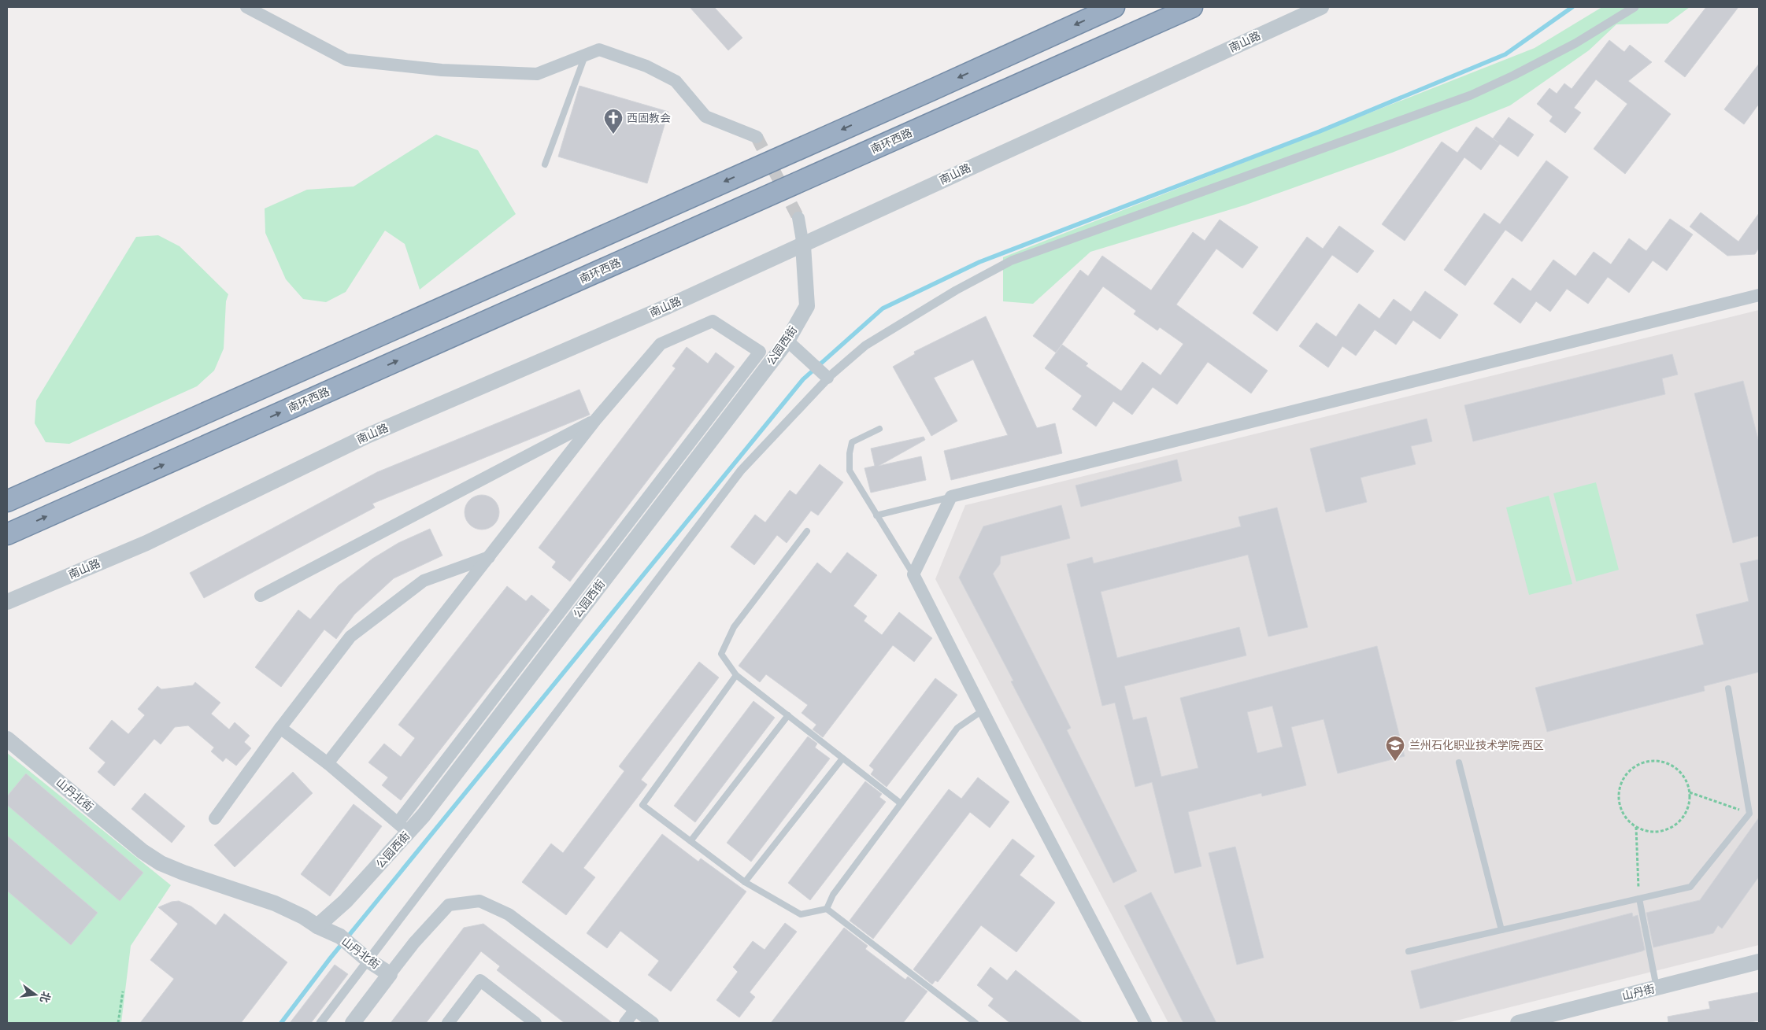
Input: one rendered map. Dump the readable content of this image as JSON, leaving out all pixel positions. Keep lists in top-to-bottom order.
{
  "streets": {
    "highway": ["南环西路"],
    "street": [
      "南山路",
      "公园西街",
      "山丹北街",
      "山丹街"
    ]
  },
  "crossings": [
    ["南山路", "公园西街"],
    ["公园西街", "山丹北街"]
  ],
  "places": {
    "church": ["西固教会"],
    "school or university": ["兰州石化职业技术学院·西区"]
  },
  "north": "right"
}
